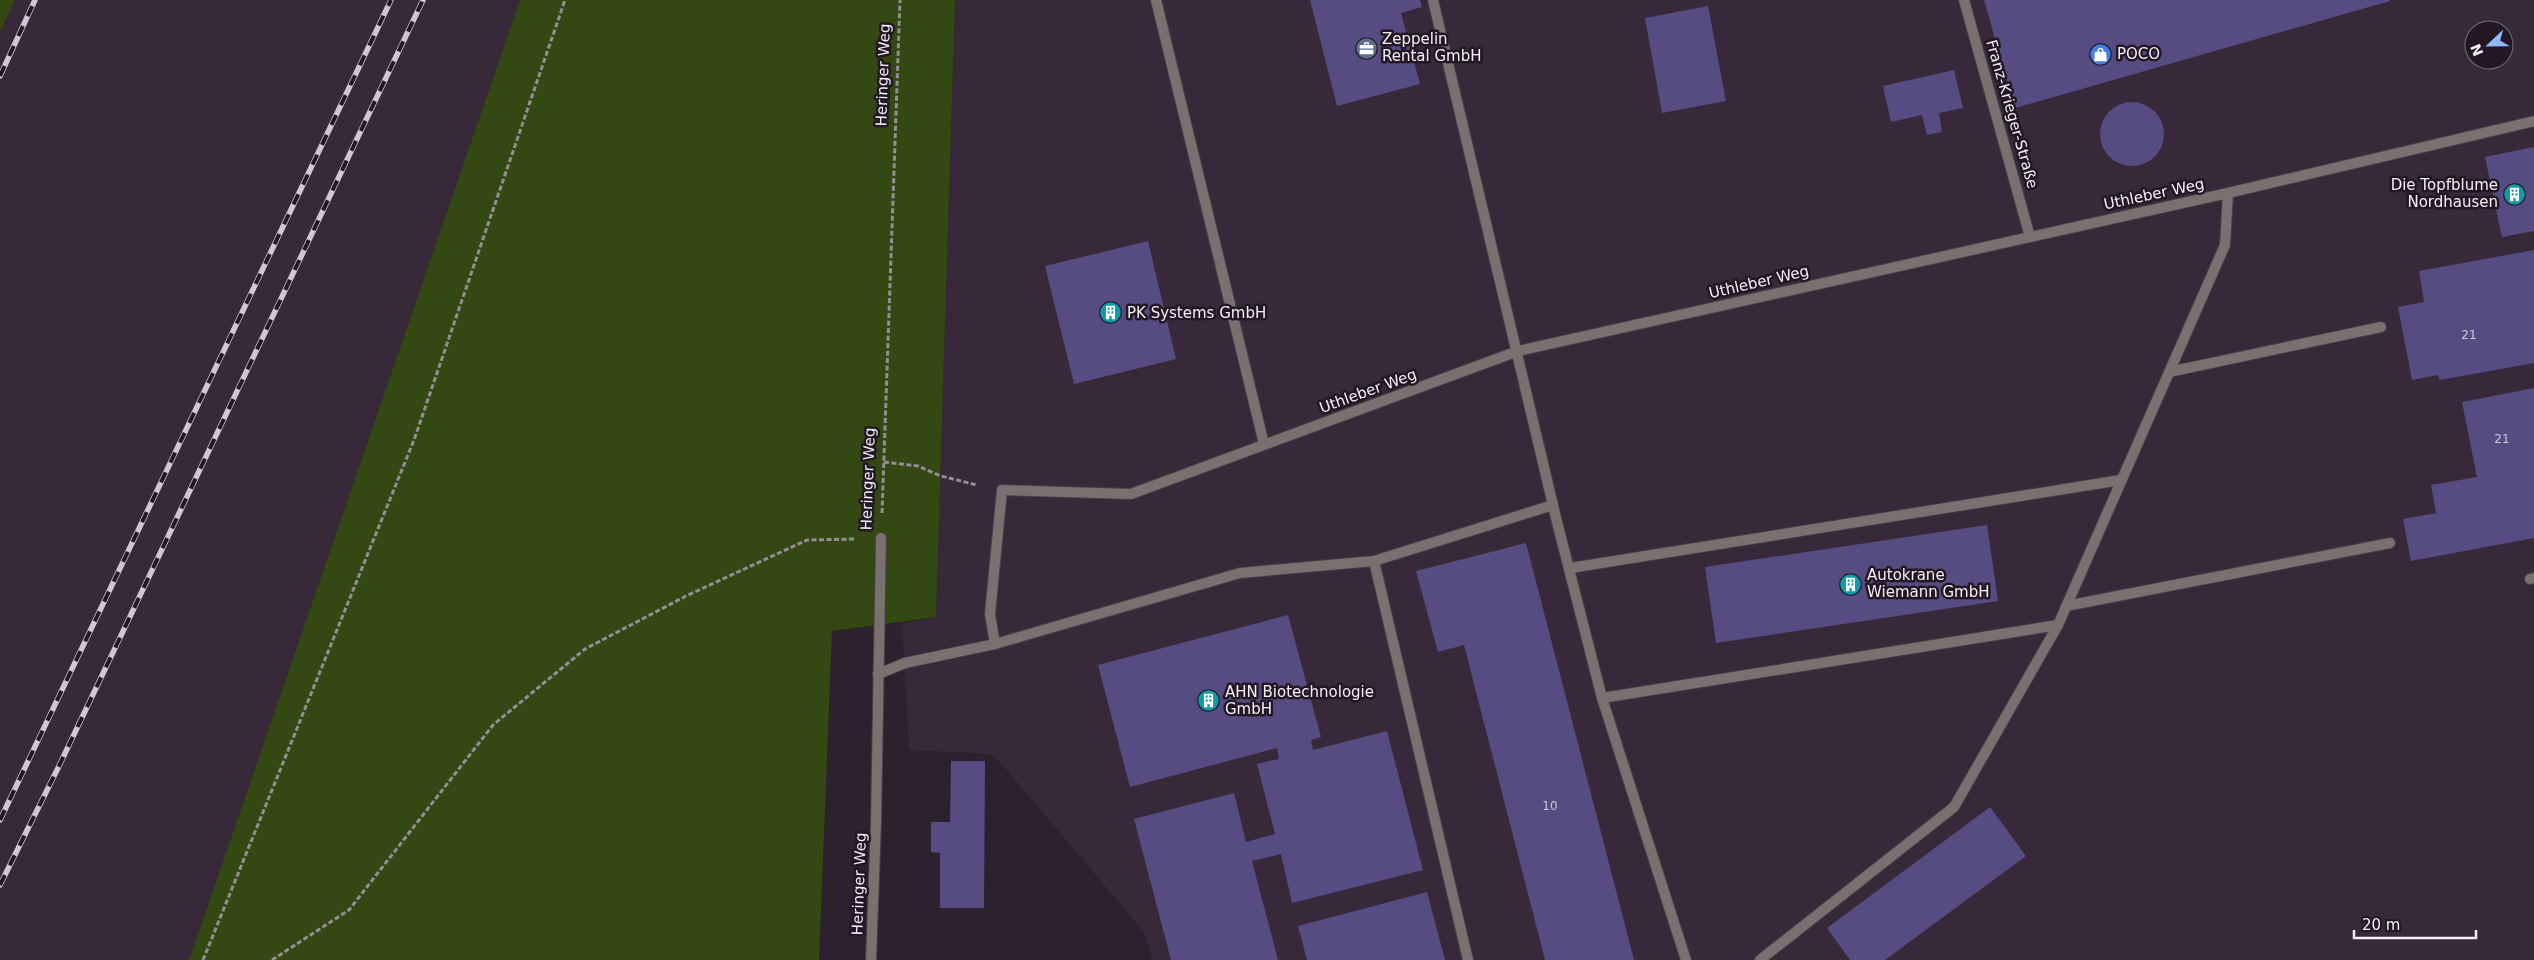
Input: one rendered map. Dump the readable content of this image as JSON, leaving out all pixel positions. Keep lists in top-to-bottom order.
{
  "streets": {
    "street": ["Heringer Weg", "Franz-Krieger-Straße", "Uthleber Weg"]
  },
  "crossings": [
    ["Franz-Krieger-Straße", "Uthleber Weg"]
  ],
  "places": {
    "office": ["Zeppelin Rental GmbH"],
    "shop": ["POCO"],
    "building": [
      "Die Topfblume Nordhausen",
      "PK Systems GmbH",
      "Autokrane Wiemann GmbH",
      "AHN Biotechnologie GmbH"
    ]
  },
  "house_numbers": ["21", "21", "10"],
  "scale_bar": "20 m",
  "north": "left"
}
